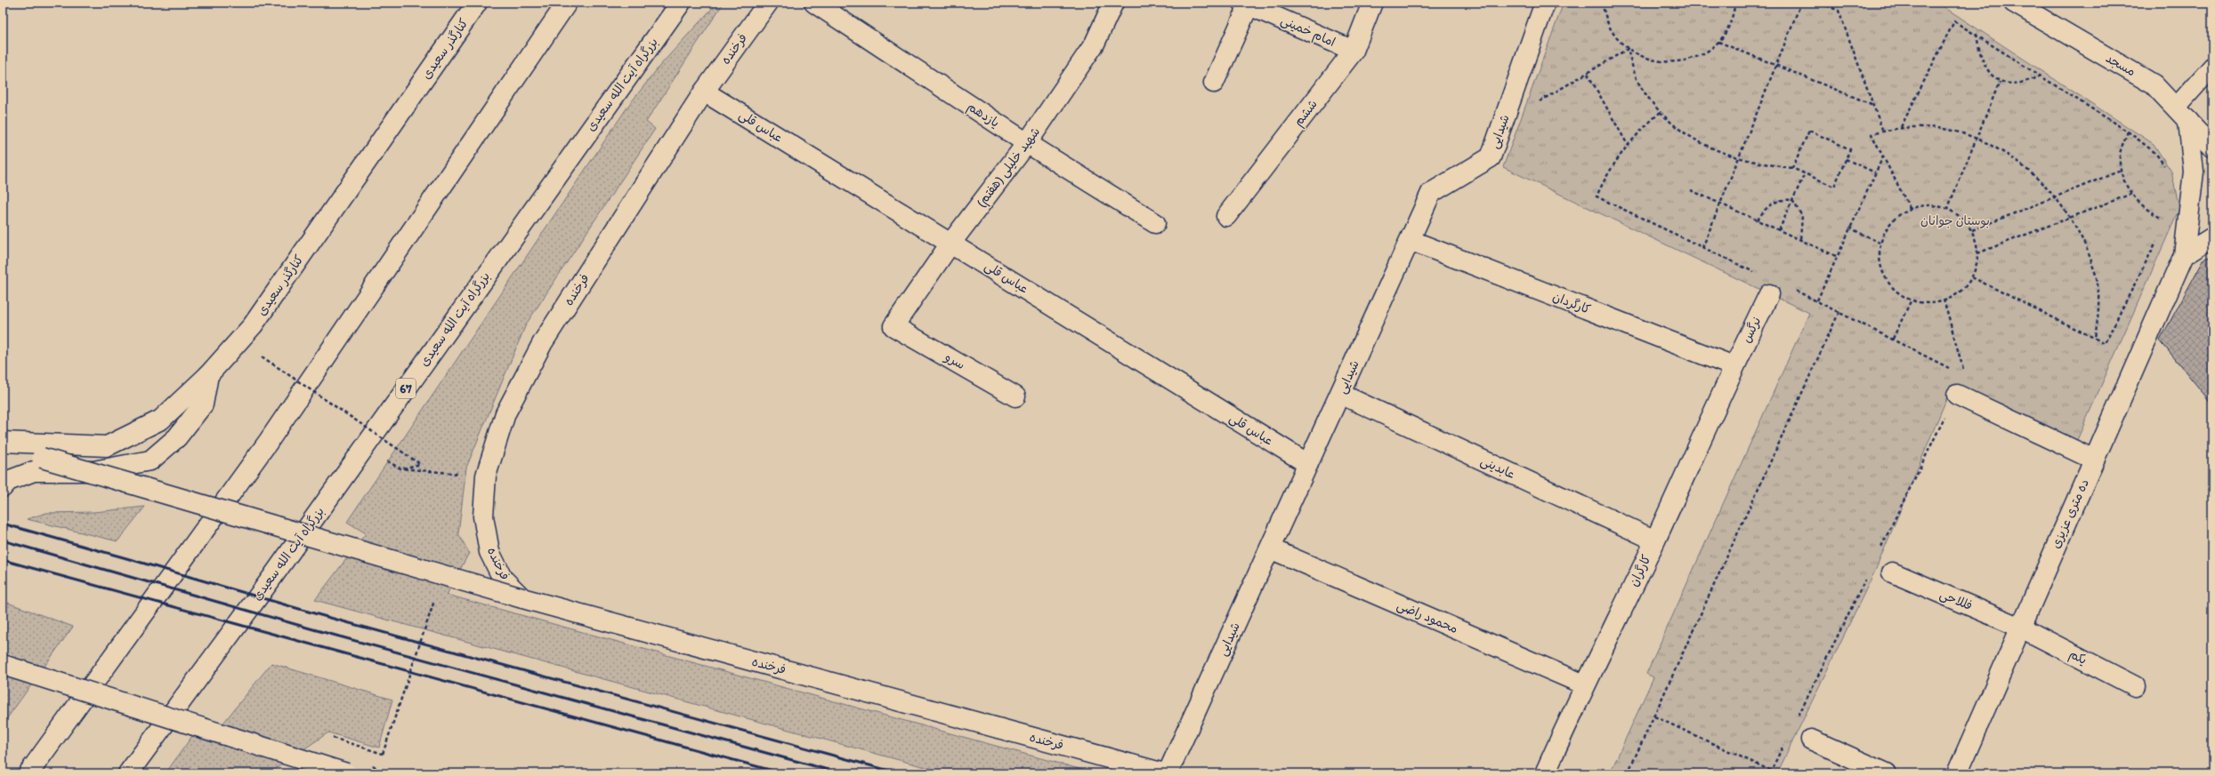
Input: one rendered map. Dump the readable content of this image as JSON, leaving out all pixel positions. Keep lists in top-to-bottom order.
{
  "streets": {
    "main road": [
      "امام خمینی",
      "کنارگذر سعیدی",
      "فرخنده",
      "مسجد",
      "بزرگراه آیت الله سعیدی",
      "ششم",
      "یازدهم",
      "عباس قلی",
      "شیدایی",
      "شهید خلیلی (هفتم)",
      "کارگردان",
      "نرگس",
      "سرو",
      "67",
      "عابدینی",
      "ده متری عزیزی",
      "کارگران",
      "فللاحی",
      "محمود راضی",
      "یکم"
    ]
  },
  "crossings": [
    ["امام خمینی", "ششم"],
    ["فرخنده", "عباس قلی"],
    ["مسجد", "ده متری عزیزی"],
    ["یازدهم", "شهید خلیلی (هفتم)"],
    ["عباس قلی", "شیدایی"],
    ["عباس قلی", "شهید خلیلی (هفتم)"],
    ["شیدایی", "کارگردان"],
    ["شیدایی", "عابدینی"],
    ["شیدایی", "محمود راضی"],
    ["شهید خلیلی (هفتم)", "سرو"],
    ["کارگردان", "نرگس"],
    ["کارگردان", "کارگران"],
    ["نرگس", "کارگران"],
    ["عابدینی", "کارگران"],
    ["ده متری عزیزی", "فللاحی"],
    ["ده متری عزیزی", "یکم"],
    ["کارگران", "محمود راضی"],
    ["فللاحی", "یکم"]
  ],
  "parks": ["بوستان جوانان"]
}
